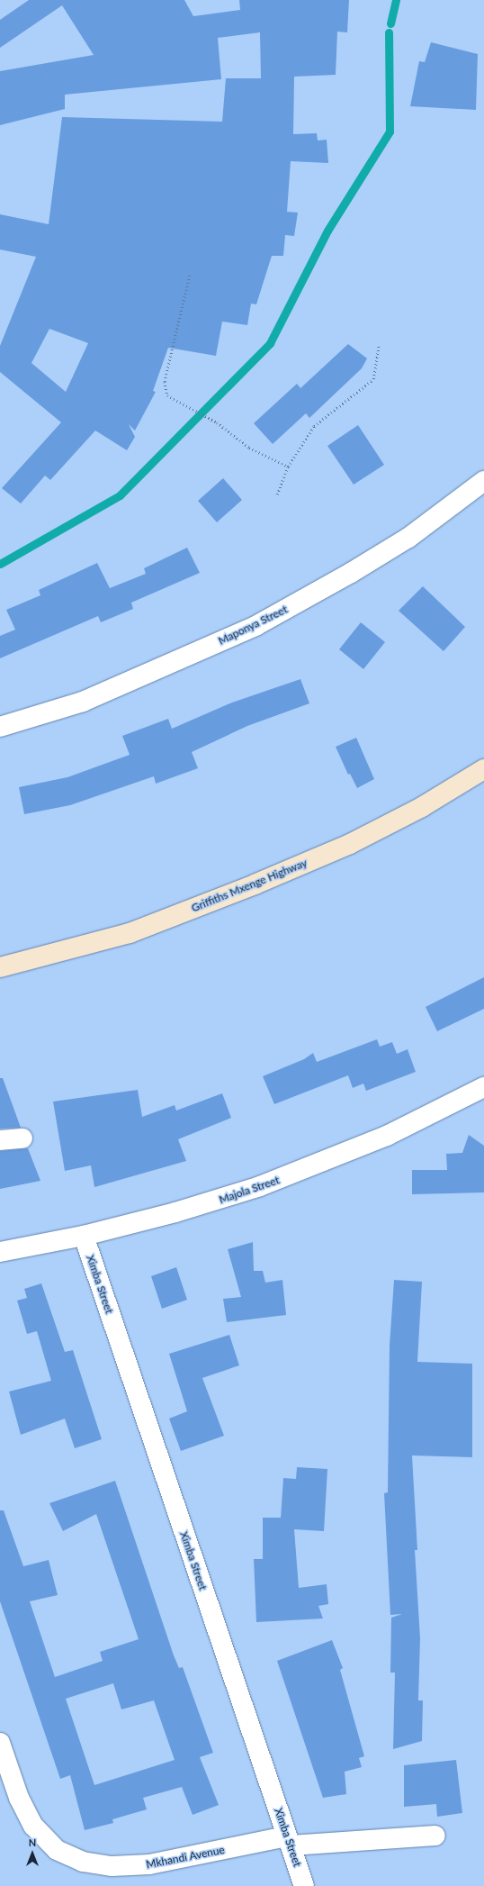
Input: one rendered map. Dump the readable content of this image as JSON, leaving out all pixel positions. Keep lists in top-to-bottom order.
{
  "streets": {
    "street": [
      "Maponya Street",
      "Griffiths Mxenge Highway",
      "Majola Street",
      "Ximba Street",
      "Mkhandi Avenue"
    ]
  },
  "crossings": [
    ["Majola Street", "Ximba Street"],
    ["Ximba Street", "Mkhandi Avenue"]
  ],
  "north": "top"
}
